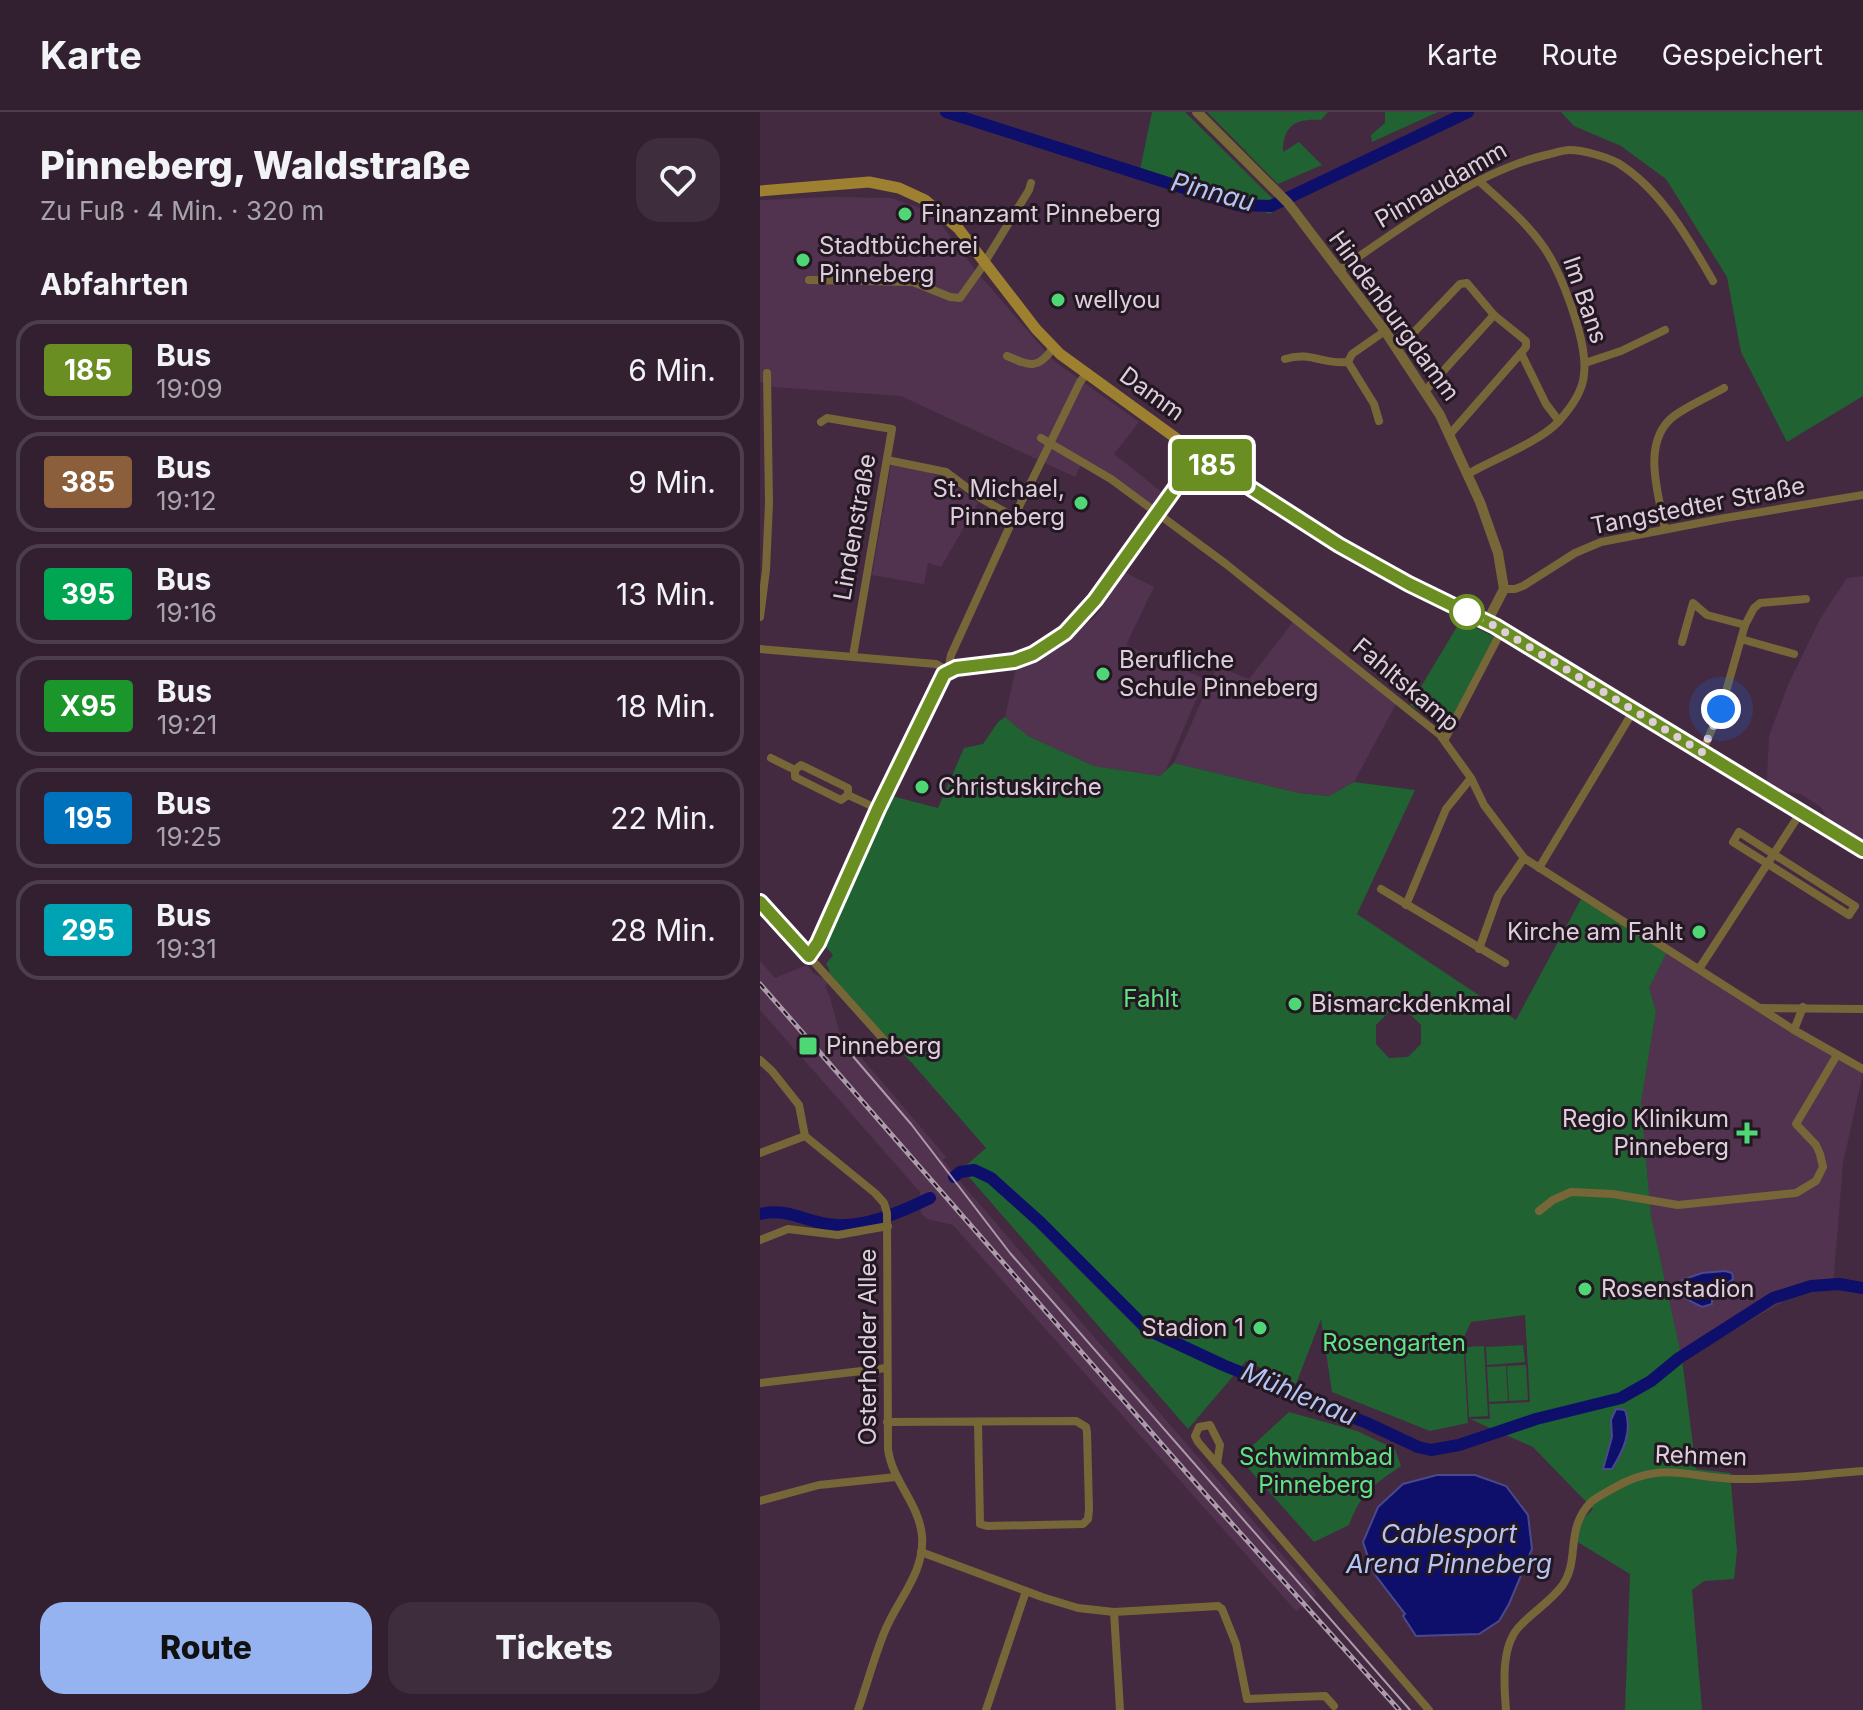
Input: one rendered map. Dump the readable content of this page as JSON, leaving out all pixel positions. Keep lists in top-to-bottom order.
{
  "streets": {
    "main road": ["Damm"],
    "street": [
      "Pinnaudamm",
      "Im Bans",
      "Hindenburgdamm",
      "Tangstedter Straße",
      "Lindenstraße",
      "Fahltskamp",
      "Osterholder Allee",
      "Rehmen"
    ]
  },
  "crossings": [
    ["Pinnaudamm", "Im Bans"],
    ["Pinnaudamm", "Hindenburgdamm"],
    ["Im Bans", "Hindenburgdamm"],
    ["Hindenburgdamm", "Tangstedter Straße"]
  ],
  "water": ["Pinnau", "Mühlenau", "Cablesport Arena Pinneberg"],
  "parks": ["Fahlt", "Rosengarten", "Schwimmbad Pinneberg"],
  "places": {
    "other": [
      "Finanzamt Pinneberg",
      "Stadtbücherei Pinneberg",
      "wellyou",
      "St. Michael, Pinneberg",
      "Berufliche Schule Pinneberg",
      "Christuskirche",
      "Kirche am Fahlt",
      "Bismarckdenkmal",
      "Rosenstadion",
      "Stadion 1"
    ],
    "transit": ["Pinneberg"],
    "health": ["Regio Klinikum Pinneberg"]
  },
  "lines": ["bus line 185"],
  "page": {
    "header": "Karte",
    "nav": ["Karte", "Route", "Gespeichert"],
    "heading": [
      ["Pinneberg, Waldstraße", "Zu Fuß · 4 Min. · 320 m"],
      "Abfahrten"
    ],
    "on_map": "185",
    "list": [
      {
        "mark": "185",
        "name": "Bus",
        "note": "19:09",
        "value": "6 Min."
      },
      {
        "mark": "385",
        "name": "Bus",
        "note": "19:12",
        "value": "9 Min."
      },
      {
        "mark": "395",
        "name": "Bus",
        "note": "19:16",
        "value": "13 Min."
      },
      {
        "mark": "X95",
        "name": "Bus",
        "note": "19:21",
        "value": "18 Min."
      },
      {
        "mark": "195",
        "name": "Bus",
        "note": "19:25",
        "value": "22 Min."
      },
      {
        "mark": "295",
        "name": "Bus",
        "note": "19:31",
        "value": "28 Min."
      }
    ],
    "buttons": ["Route", "Tickets"]
  }
}
